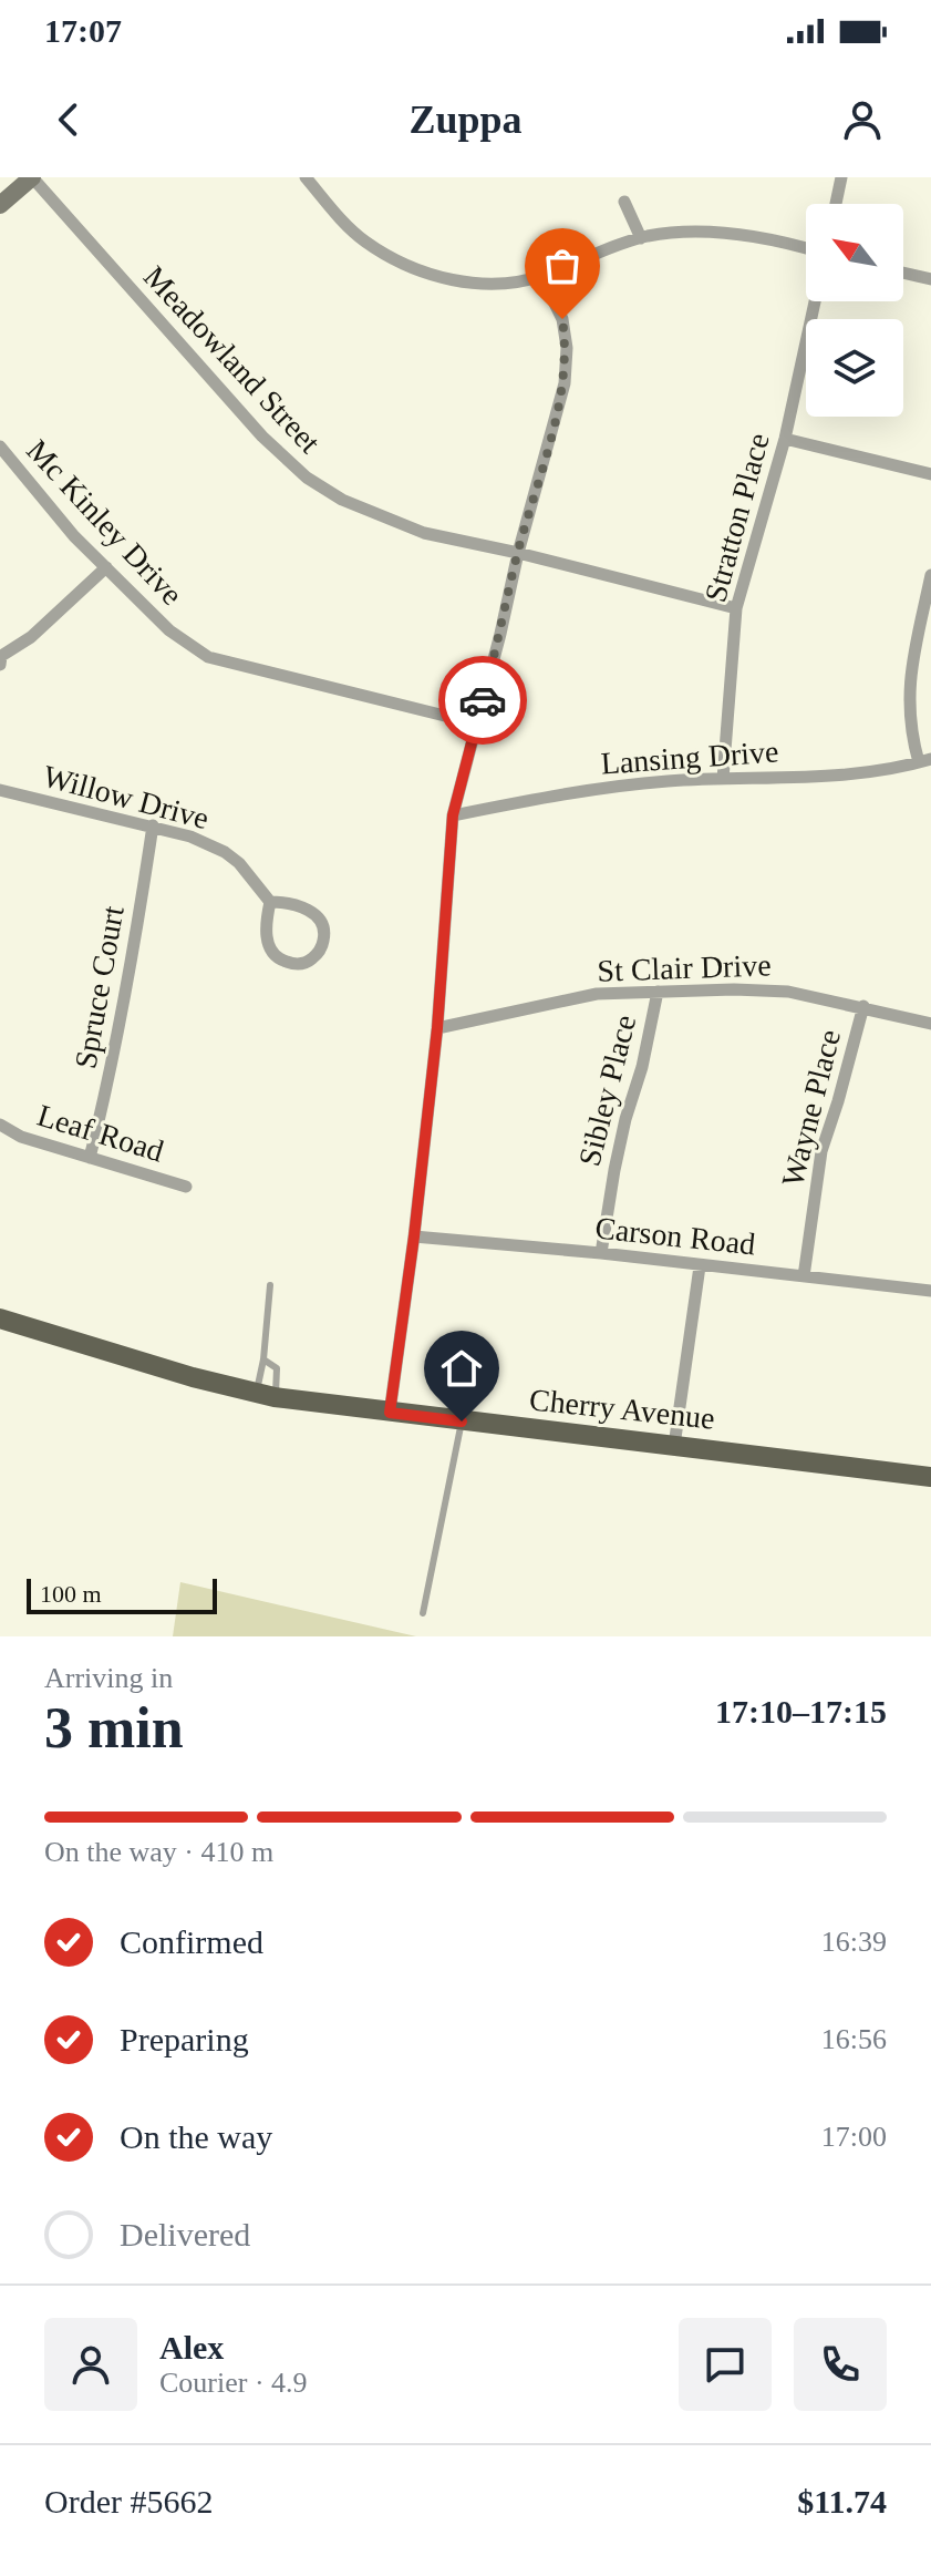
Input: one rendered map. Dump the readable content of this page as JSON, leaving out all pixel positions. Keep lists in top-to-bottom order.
{
  "streets": {
    "main road": ["Cherry Avenue"],
    "street": [
      "Meadowland Street",
      "Stratton Place",
      "Mc Kinley Drive",
      "Lansing Drive",
      "Willow Drive",
      "St Clair Drive",
      "Spruce Court",
      "Sibley Place",
      "Wayne Place",
      "Leaf Road",
      "Carson Road"
    ]
  },
  "crossings": [
    ["Meadowland Street", "Stratton Place"],
    ["Stratton Place", "Lansing Drive"],
    ["Willow Drive", "Spruce Court"],
    ["St Clair Drive", "Sibley Place"],
    ["St Clair Drive", "Wayne Place"],
    ["Spruce Court", "Leaf Road"],
    ["Sibley Place", "Carson Road"],
    ["Wayne Place", "Carson Road"]
  ],
  "scale_bar": "100 m",
  "north": "top left",
  "page": {
    "status": "17:07",
    "header": "Zuppa",
    "scale": "100 m",
    "heading": ["3 min", "Arriving in", "17:10–17:15"],
    "panel": [
      "Alex",
      "Courier · 4.9",
      "Order #5662",
      "$11.74"
    ],
    "bar": "On the way · 410 m",
    "list": [
      ["Confirmed", "16:39"],
      ["Preparing", "16:56"],
      ["On the way", "17:00"],
      "Delivered"
    ]
  }
}
